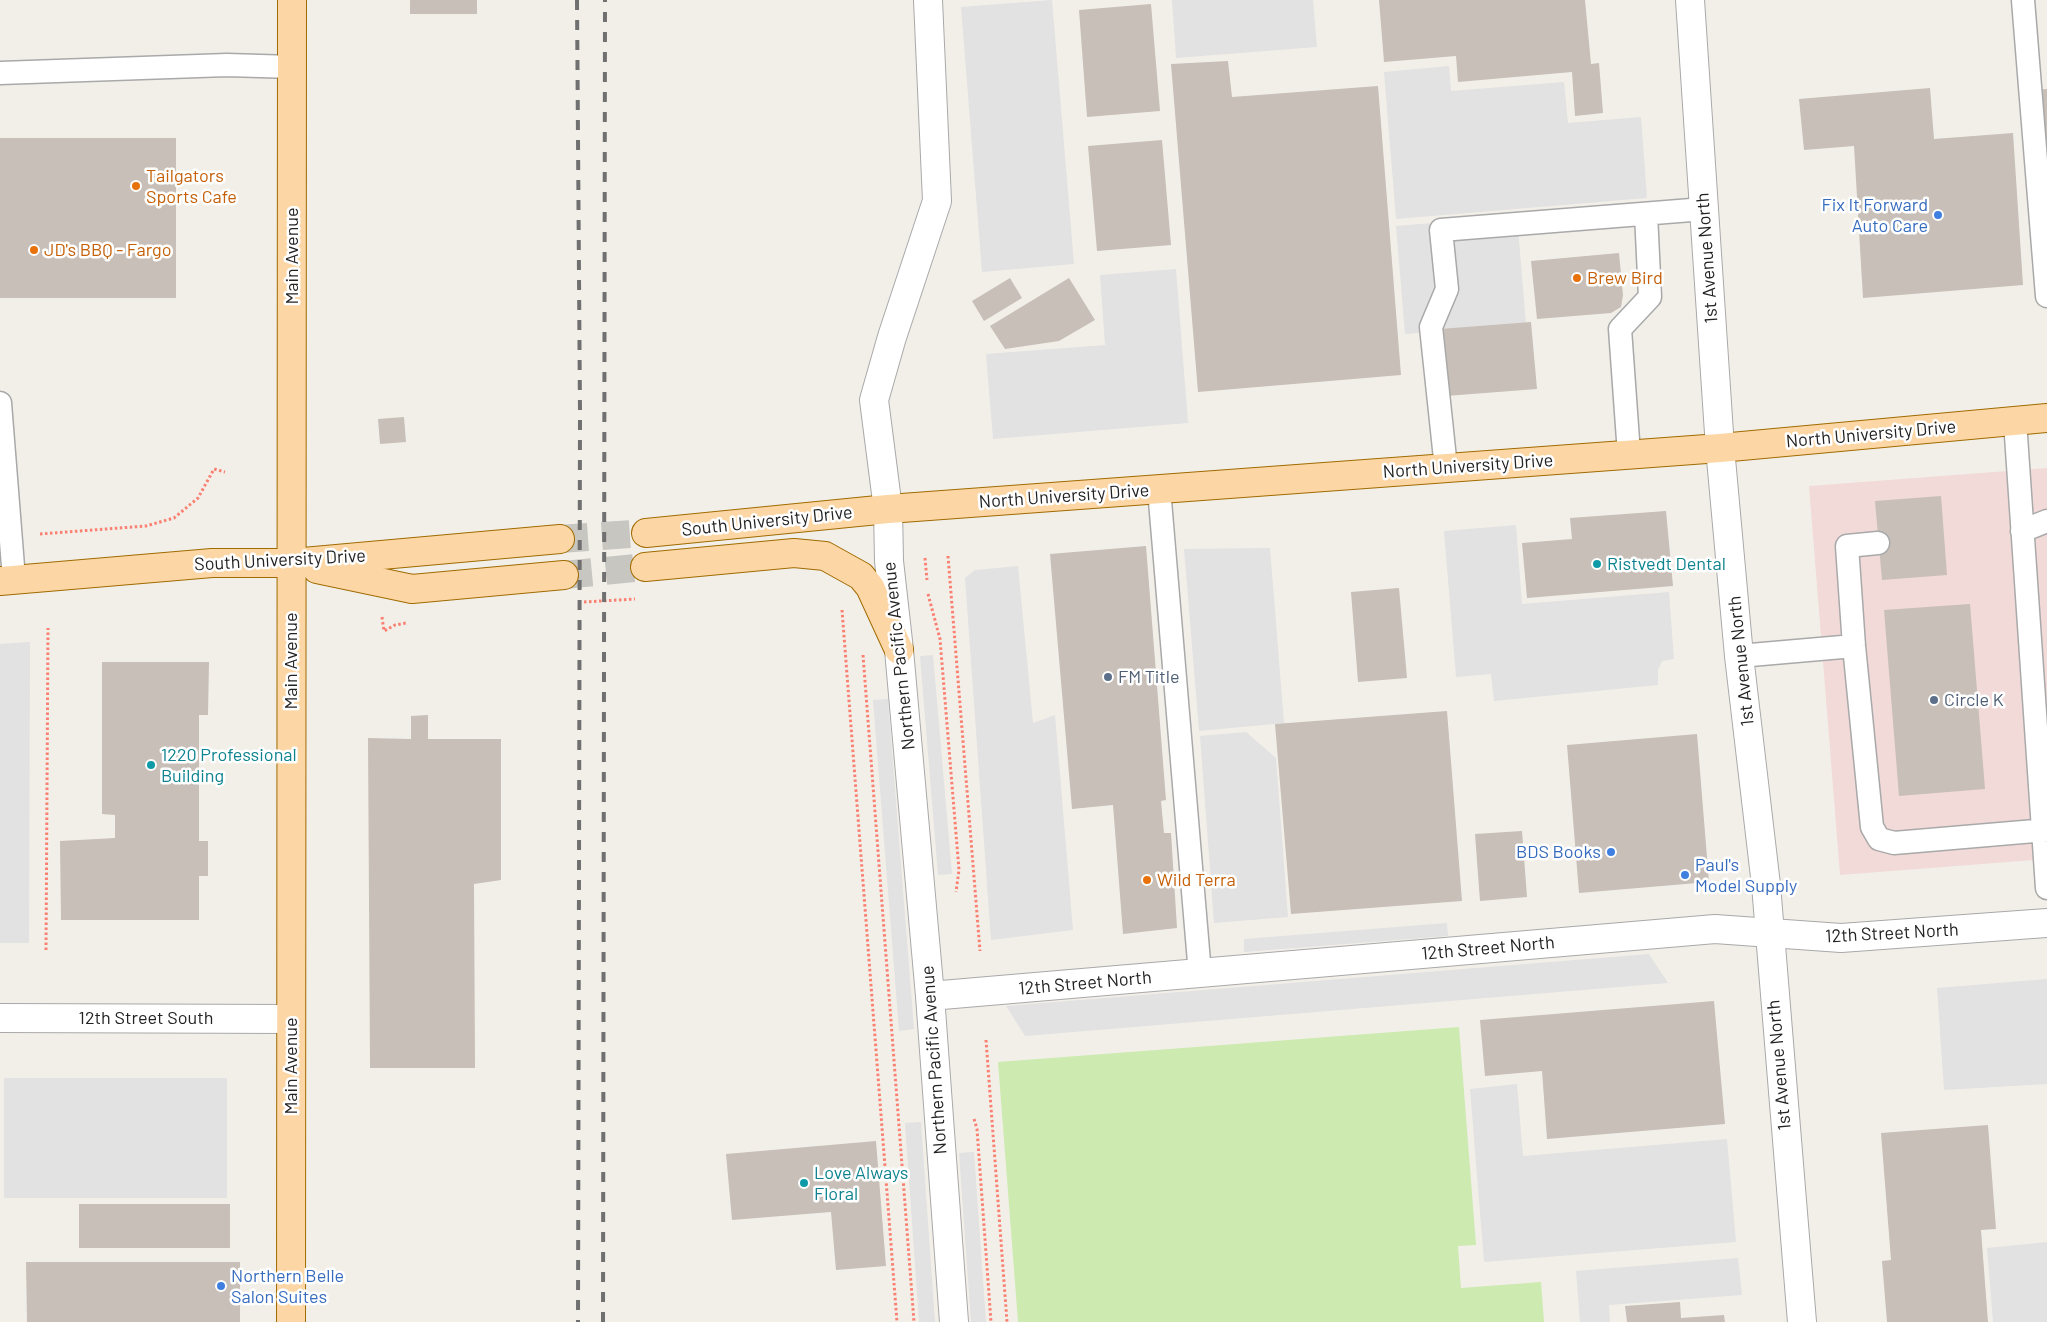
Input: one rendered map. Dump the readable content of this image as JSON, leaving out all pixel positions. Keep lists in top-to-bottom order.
{
  "streets": {
    "main road": ["Main Avenue", "North University Drive", "South University Drive"],
    "street": [
      "1st Avenue North",
      "Northern Pacific Avenue",
      "12th Street North",
      "12th Street South"
    ]
  },
  "crossings": [
    ["Main Avenue", "South University Drive"],
    ["Main Avenue", "12th Street South"],
    ["1st Avenue North", "North University Drive"],
    ["1st Avenue North", "12th Street North"],
    ["North University Drive", "South University Drive"],
    ["North University Drive", "Northern Pacific Avenue"],
    ["South University Drive", "Northern Pacific Avenue"],
    ["Northern Pacific Avenue", "12th Street North"]
  ],
  "places": [
    "Tailgators Sports Cafe",
    "Fix It Forward Auto Care",
    "JD's BBQ - Fargo",
    "Brew Bird",
    "Ristvedt Dental",
    "FM Title",
    "Circle K",
    "1220 Professional Building",
    "BDS Books",
    "Paul's Model Supply",
    "Wild Terra",
    "Love Always Floral",
    "Northern Belle Salon Suites"
  ]
}
